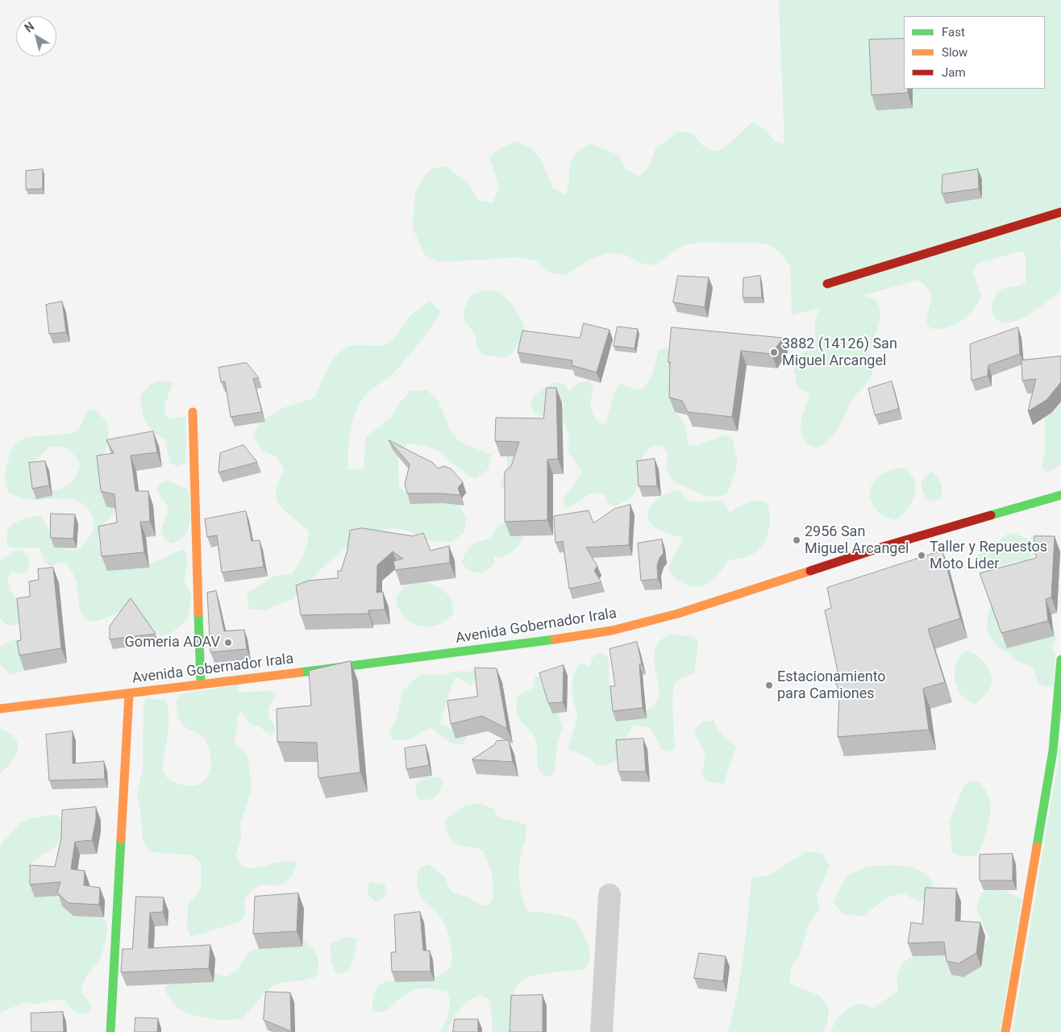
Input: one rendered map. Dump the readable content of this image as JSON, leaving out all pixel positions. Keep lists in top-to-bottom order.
{
  "streets": {
    "street": ["Avenida Gobernador Irala"]
  },
  "places": [
    "3882 (14126) San Miguel Arcangel",
    "2956 San Miguel Arcangel",
    "Taller y Repuestos Moto Lider",
    "Gomeria ADAV",
    "Estacionamiento para Camiones"
  ],
  "legend": ["Fast", "Slow", "Jam"],
  "north": "top left"
}
